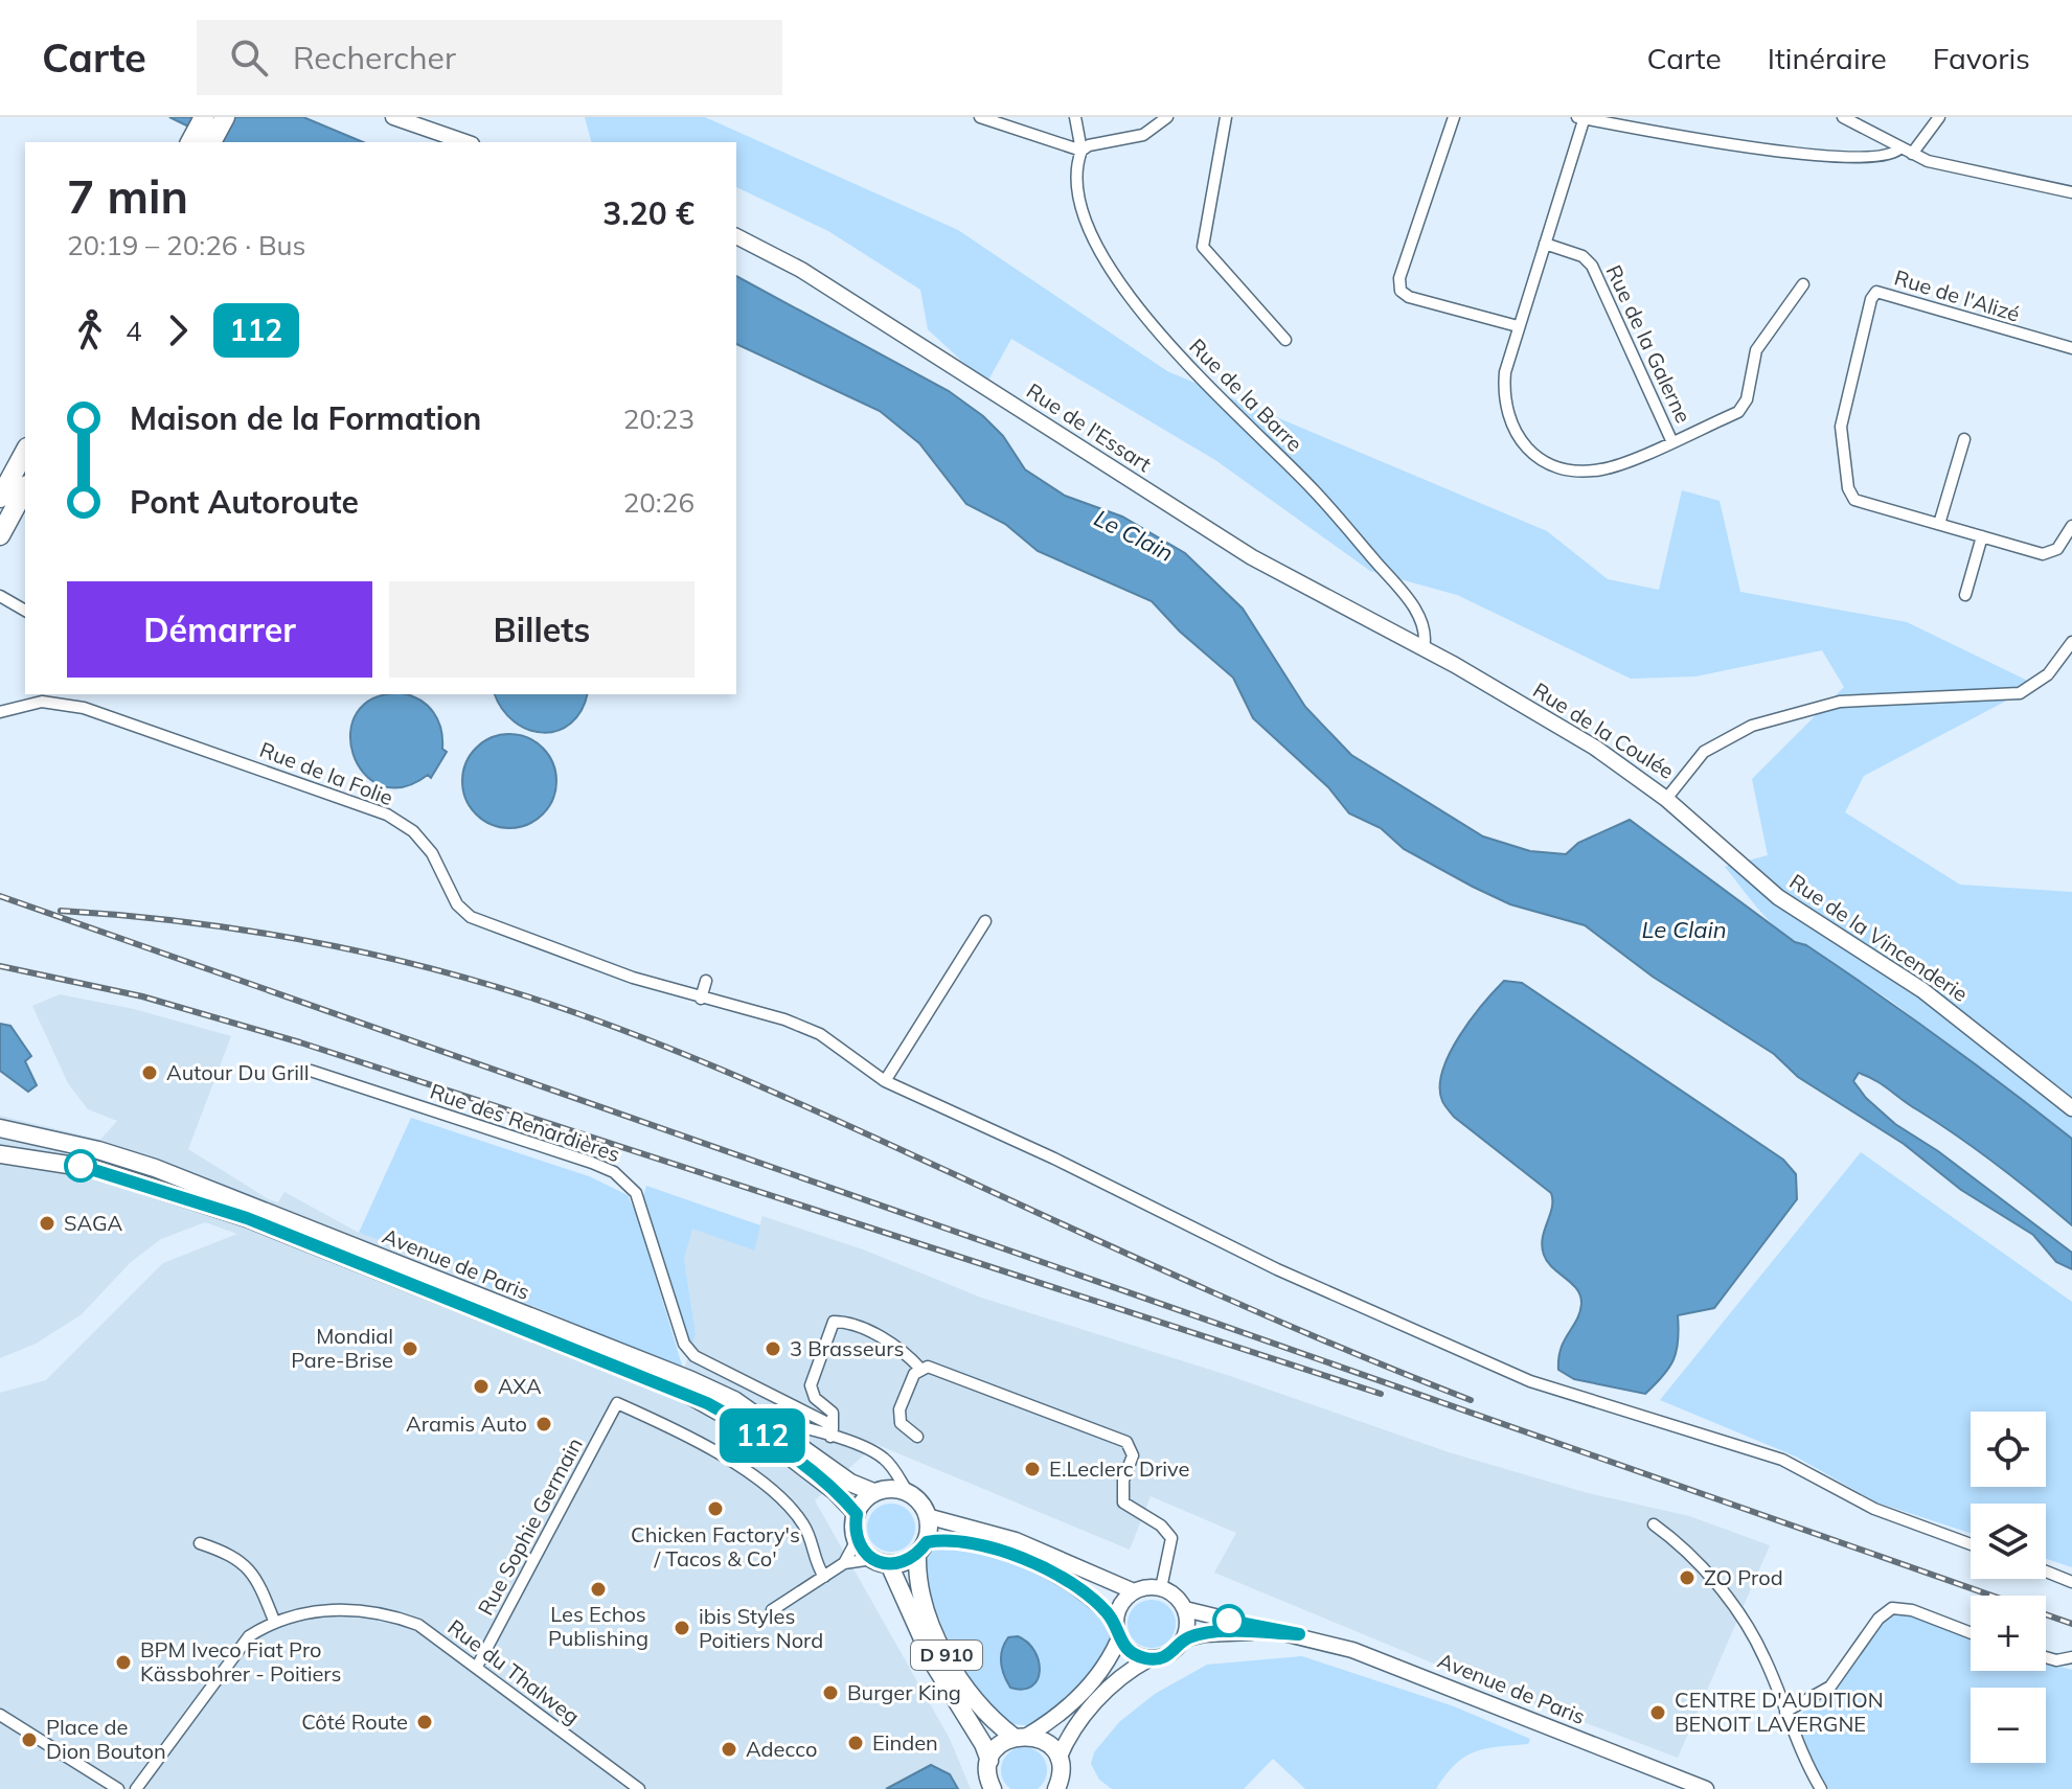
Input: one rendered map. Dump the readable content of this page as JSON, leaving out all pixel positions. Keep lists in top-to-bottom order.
{
  "streets": {
    "main road": [
      "Rue de l'Essart",
      "Rue de la Coulée",
      "Rue de la Vincenderie",
      "Avenue de Paris",
      "D 910"
    ],
    "street": [
      "Rue de l'Alizé",
      "Rue de la Galerne",
      "Rue de la Barre",
      "Rue de la Folie",
      "Rue des Renardières",
      "Rue Sophie Germain",
      "Rue du Thalweg"
    ]
  },
  "crossings": [
    ["Rue de la Barre", "Rue de l'Essart"],
    ["Rue de la Barre", "Rue de la Coulée"],
    ["Rue de l'Essart", "Rue de la Coulée"],
    ["Rue de la Coulée", "Rue de la Vincenderie"],
    ["Rue des Renardières", "Avenue de Paris"],
    ["Rue des Renardières", "D 910"],
    ["Avenue de Paris", "D 910"],
    ["Rue Sophie Germain", "Rue du Thalweg"]
  ],
  "water": ["Le Clain"],
  "places": [
    "Autour Du Grill",
    "SAGA",
    "Mondial Pare-Brise",
    "3 Brasseurs",
    "AXA",
    "Aramis Auto",
    "E.Leclerc Drive",
    "Chicken Factory's / Tacos & Co'",
    "ZO Prod",
    "Les Echos Publishing",
    "ibis Styles Poitiers Nord",
    "BPM Iveco Fiat Pro Kässbohrer - Poitiers",
    "Burger King",
    "CENTRE D'AUDITION BENOIT LAVERGNE",
    "Côté Route",
    "Place de Dion Bouton",
    "Einden",
    "Adecco"
  ],
  "lines": ["bus line 112"],
  "page": {
    "header": "Carte",
    "search": "Rechercher",
    "nav": ["Carte", "Itinéraire", "Favoris"],
    "on_map": "112",
    "heading": ["7 min", "20:19 – 20:26 · Bus", "3.20 €"],
    "legs": ["4", "112"],
    "list": [
      {
        "name": "Maison de la Formation",
        "value": "20:23"
      },
      {
        "name": "Pont Autoroute",
        "value": "20:26"
      }
    ],
    "buttons": ["Démarrer", "Billets"],
    "map_buttons": ["+", "−"]
  }
}
